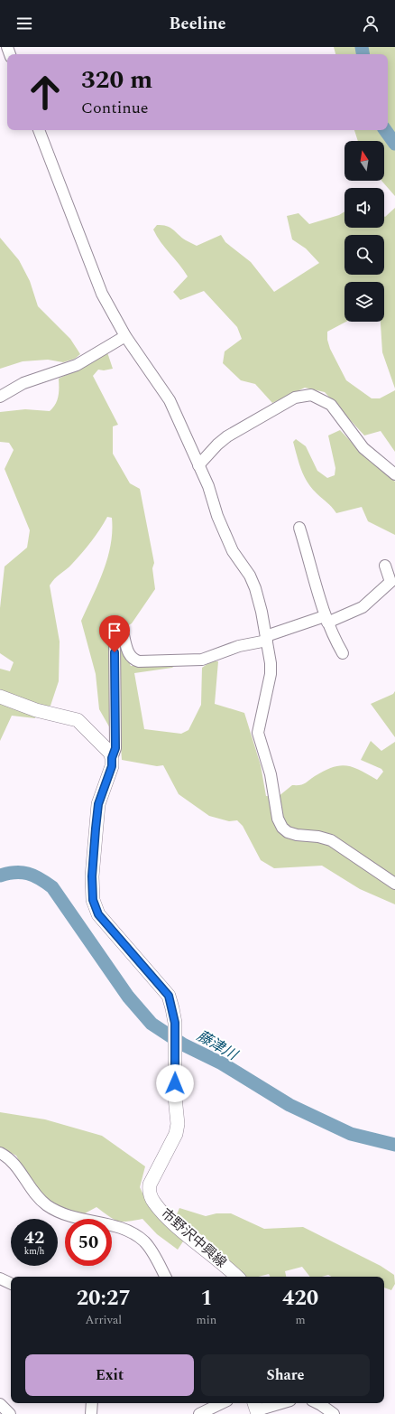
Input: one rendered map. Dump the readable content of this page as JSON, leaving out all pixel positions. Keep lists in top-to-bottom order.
{
  "streets": {
    "main road": ["市野沢中興線"]
  },
  "water": ["藤津川"],
  "north": "top",
  "page": {
    "header": "Beeline",
    "turn": ["320 m", "Continue"],
    "speed": "42 km/h",
    "limit": "50",
    "eta": [
      "20:27",
      "Arrival",
      "1",
      "min",
      "420",
      "m"
    ],
    "buttons": ["Exit", "Share"]
  }
}
